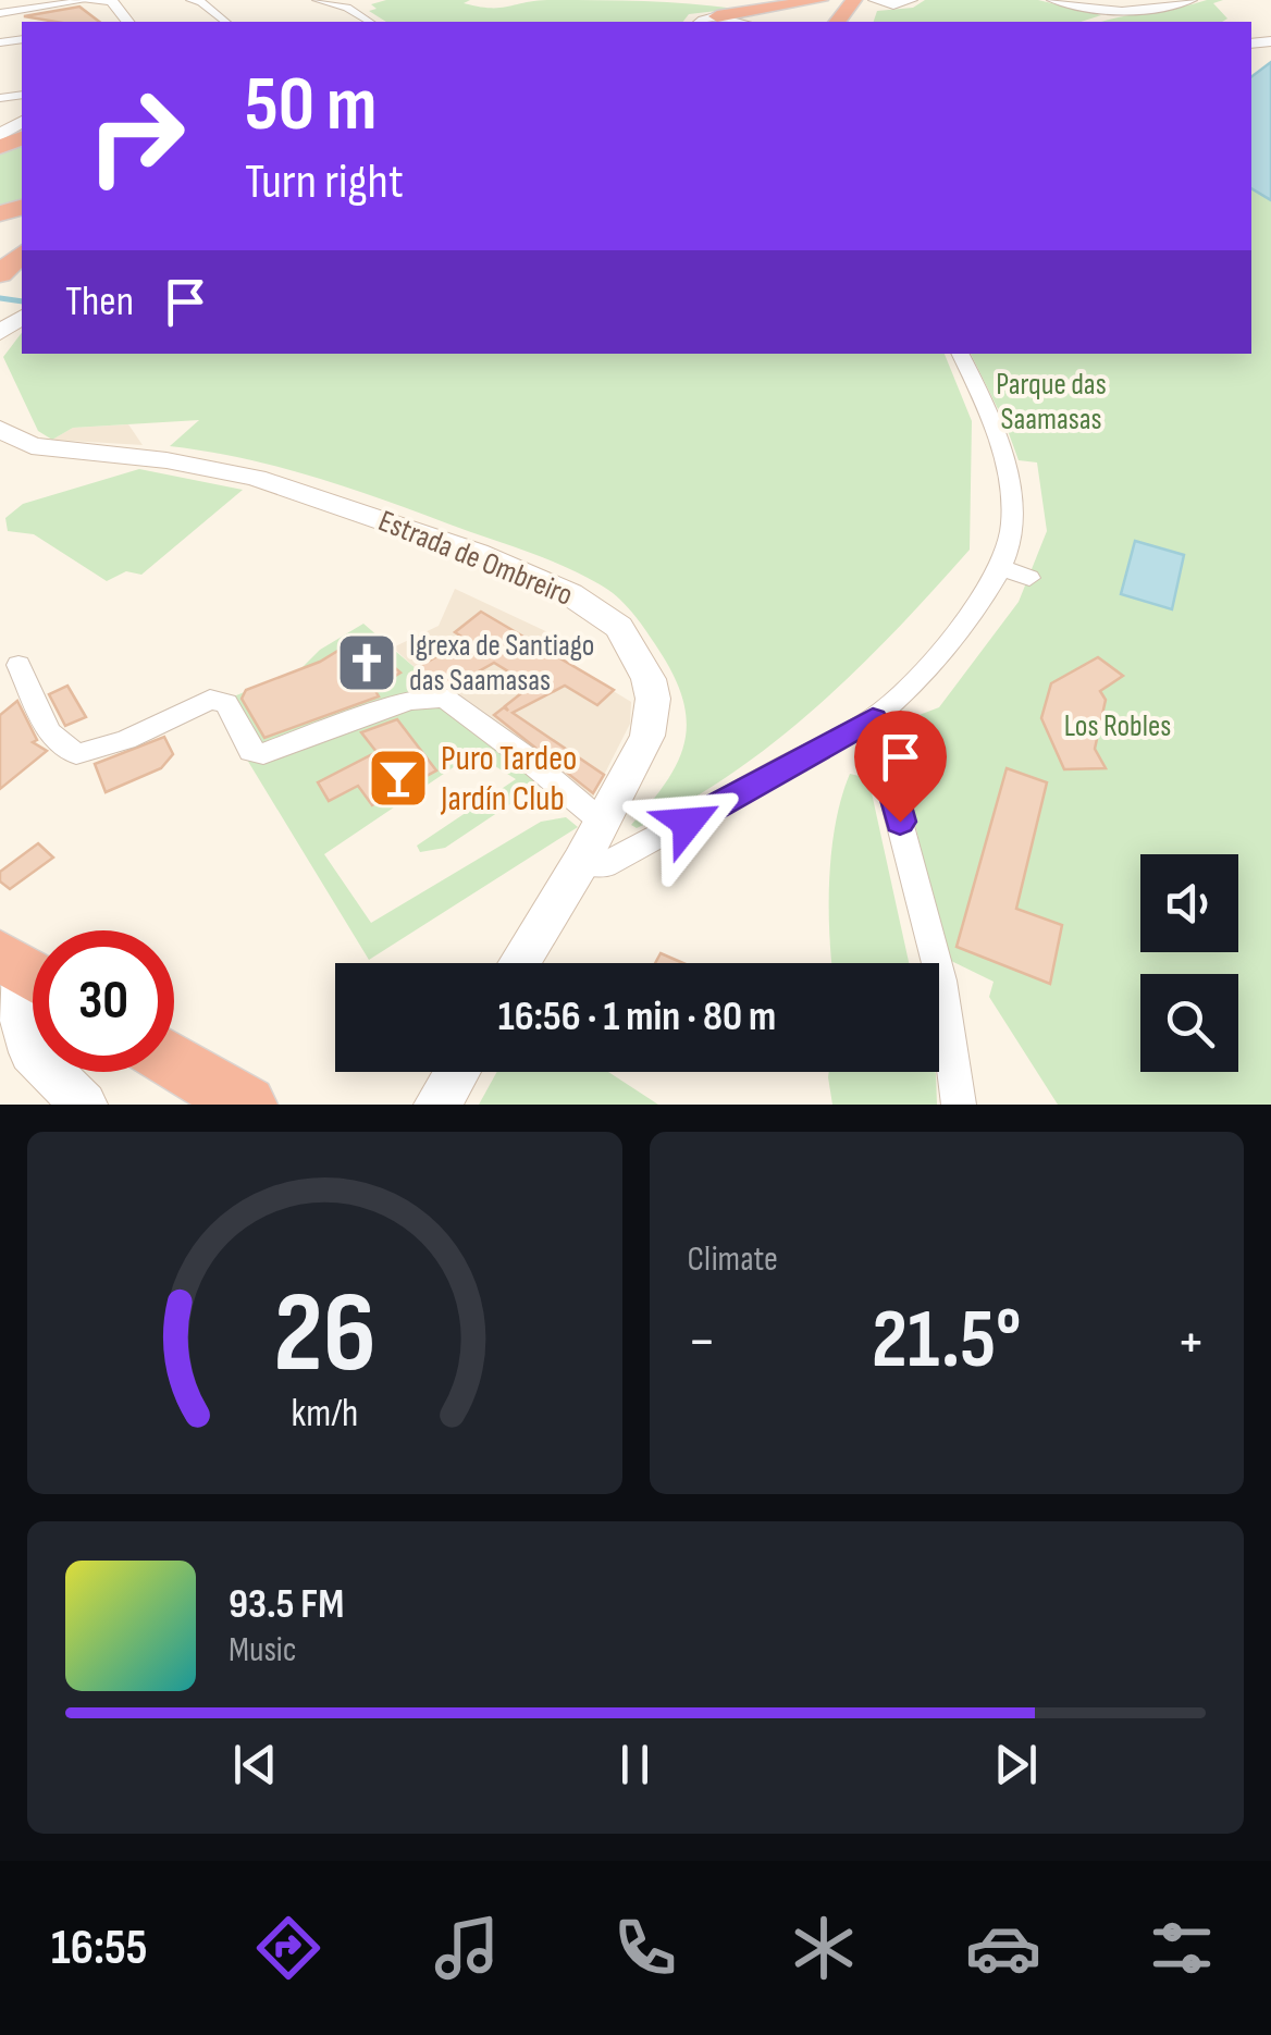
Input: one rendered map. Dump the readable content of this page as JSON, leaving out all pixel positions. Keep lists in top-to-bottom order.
{
  "streets": {
    "street": ["Estrada de Ombreiro"]
  },
  "parks": ["Parque das Saamasas", "Los Robles"],
  "places": {
    "church": ["Igrexa de Santiago das Saamasas"],
    "bar": ["Puro Tardeo Jardín Club"]
  },
  "page": {
    "turn": ["50 m", "Turn right"],
    "then": "Then",
    "limit": "30",
    "trip": "16:56 · 1 min · 80 m",
    "tile": "Climate",
    "heat": ["−", "21.5°", "+"],
    "song": ["93.5 FM", "Music"],
    "tabs": "16:55",
    "gauge": ["26", "km/h"]
  }
}
